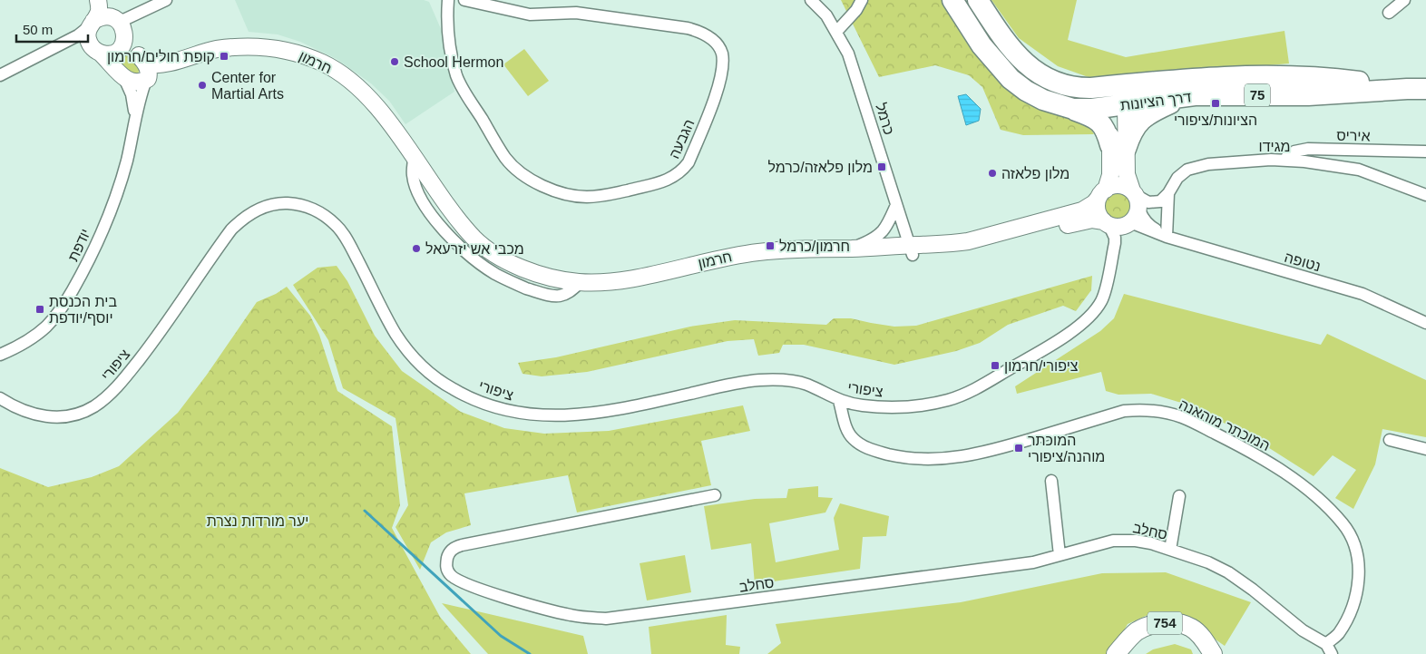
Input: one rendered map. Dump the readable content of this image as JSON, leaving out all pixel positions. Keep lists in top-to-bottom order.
{
  "streets": {
    "highway": ["75", "דרך הציונות"],
    "main road": ["754"],
    "street": [
      "חרמון",
      "כרמל",
      "איריס",
      "הגבעה",
      "מגידו",
      "יודפת",
      "נטופה",
      "ציפורי",
      "המוכתר מוהאנה",
      "סחלב"
    ]
  },
  "crossings": [
    ["חרמון", "כרמל"],
    ["חרמון", "מגידו"],
    ["חרמון", "יודפת"],
    ["חרמון", "נטופה"],
    ["חרמון", "ציפורי"],
    ["איריס", "מגידו"],
    ["מגידו", "נטופה"],
    ["מגידו", "ציפורי"],
    ["נטופה", "ציפורי"],
    ["ציפורי", "המוכתר מוהאנה"],
    ["המוכתר מוהאנה", "סחלב"]
  ],
  "parks": ["יער מורדות נצרת"],
  "places": {
    "transit": [
      "קופת חולים/חרמון",
      "הציונות/ציפורי",
      "מלון פלאזה/כרמל",
      "חרמון/כרמל",
      "בית הכנסת יוסף/יודפת",
      "ציפורי/חרמון",
      "המוכתר מוהנה/ציפורי"
    ],
    "other": [
      "School Hermon",
      "Center for Martial Arts",
      "מלון פלאזה",
      "מכבי אש יזרעאל"
    ]
  },
  "scale_bar": "50 m"
}
